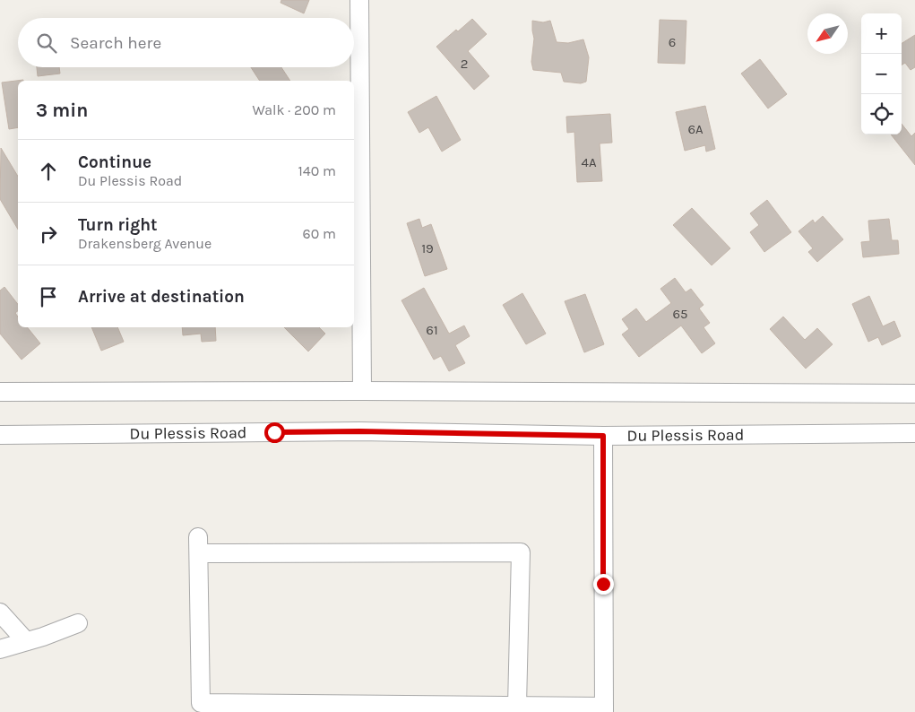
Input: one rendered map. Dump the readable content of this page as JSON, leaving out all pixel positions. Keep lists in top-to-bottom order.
{
  "streets": {
    "street": ["Du Plessis Road"]
  },
  "house_numbers": [
    "6",
    "2",
    "6A",
    "4A",
    "19",
    "65",
    "61"
  ],
  "north": "bottom left",
  "page": {
    "map_buttons": ["+", "−"],
    "search": "Search here",
    "heading": ["3 min", "Walk · 200 m"],
    "list": [
      ["Continue", "Du Plessis Road", "140 m"],
      ["Turn right", "Drakensberg Avenue", "60 m"],
      "Arrive at destination"
    ]
  }
}
